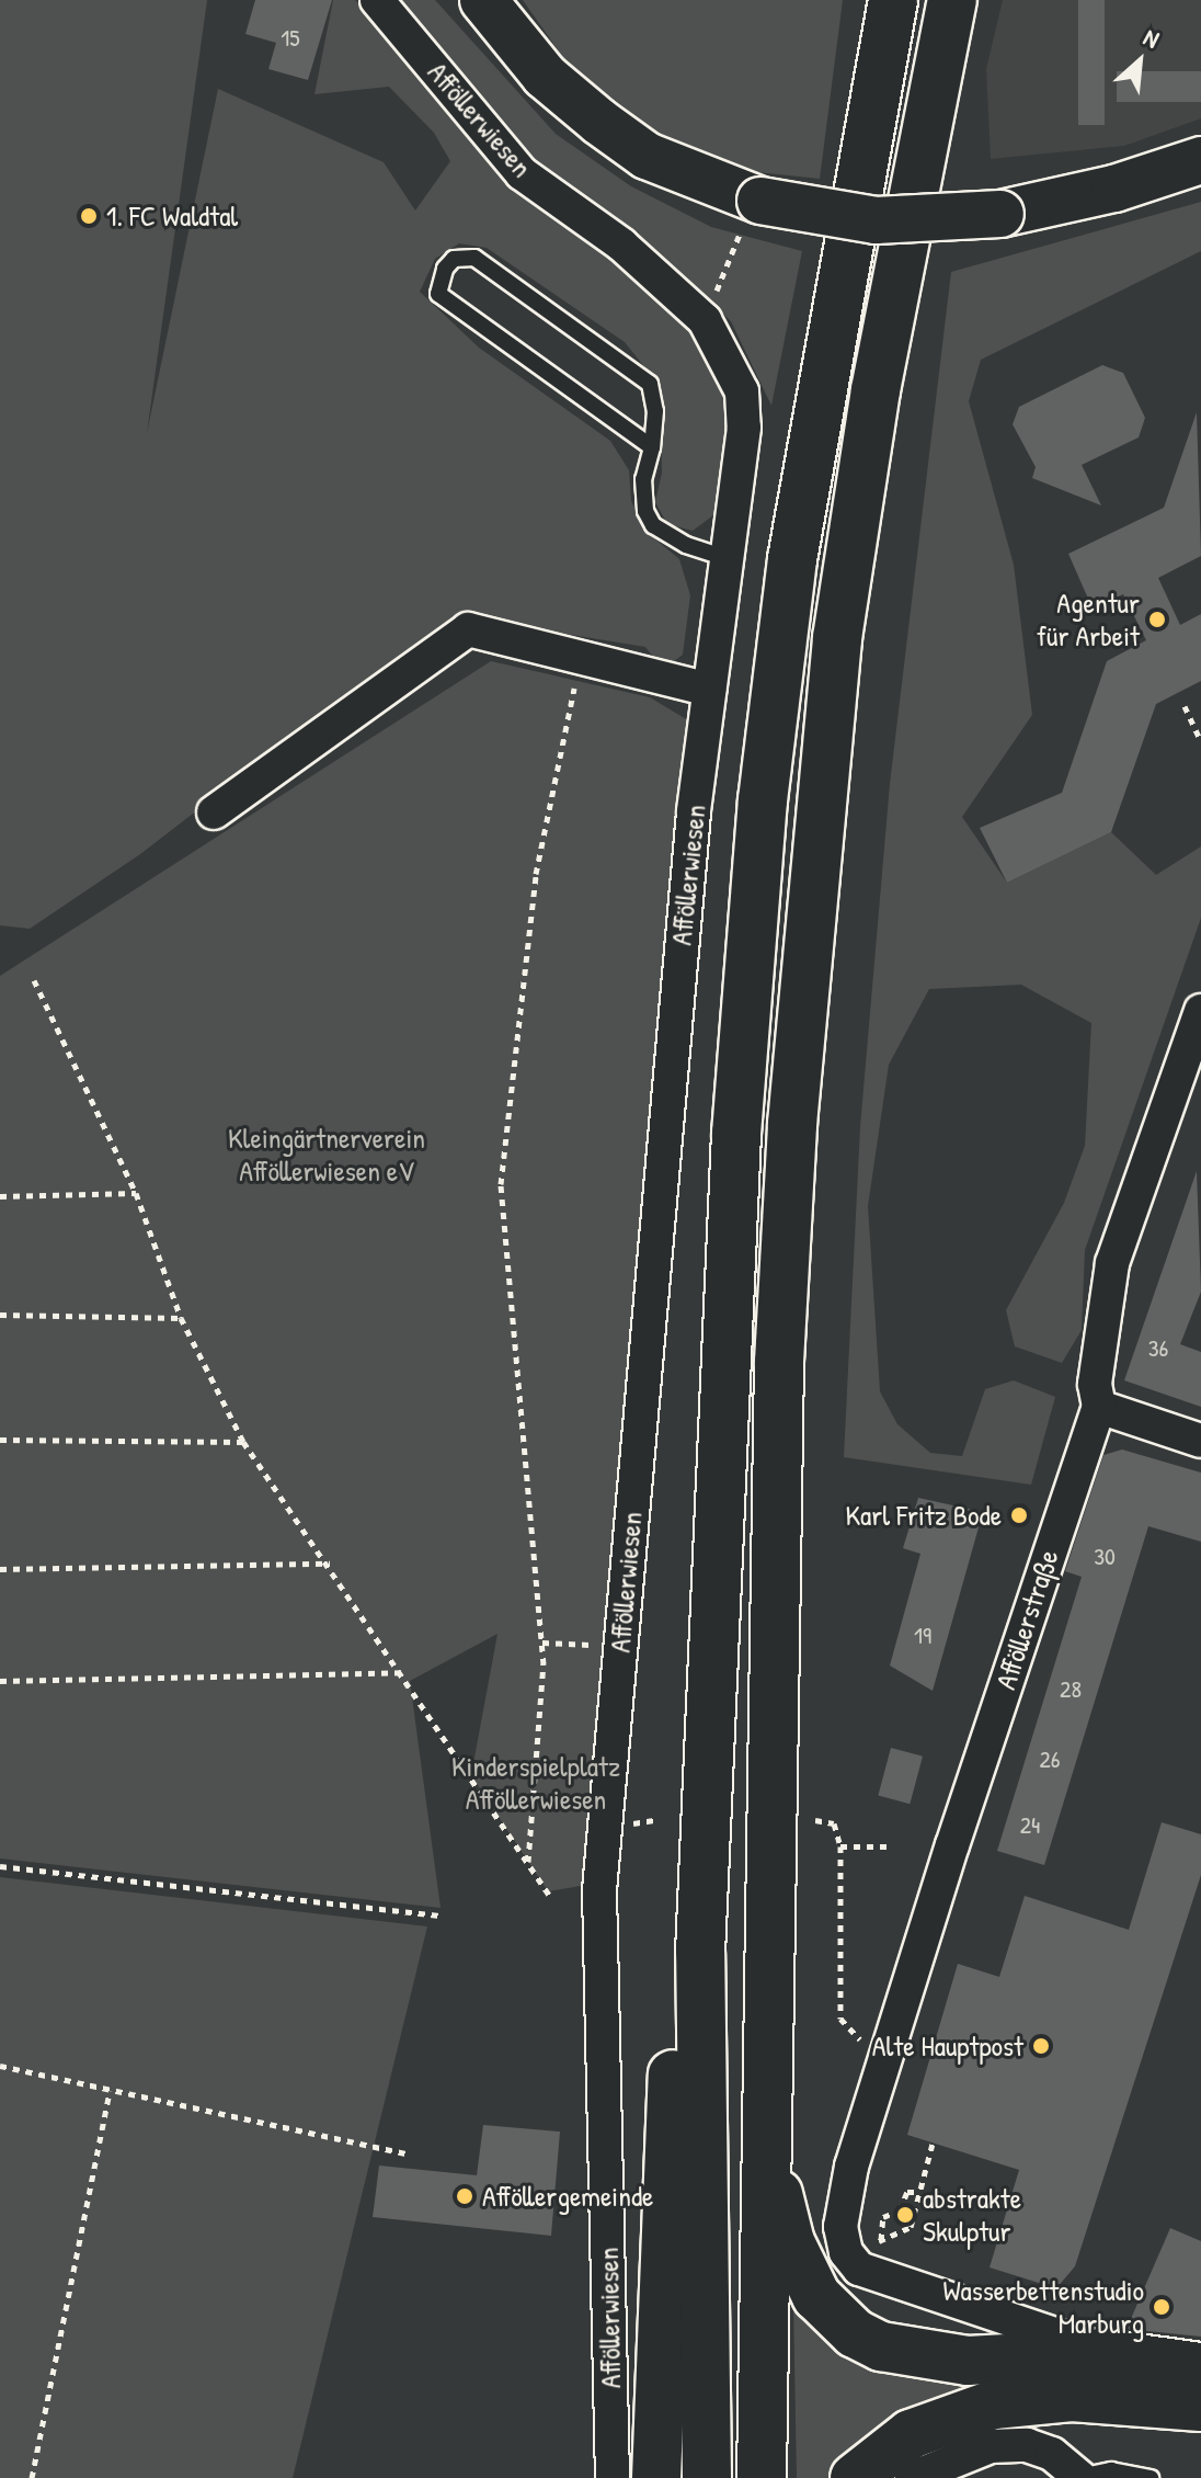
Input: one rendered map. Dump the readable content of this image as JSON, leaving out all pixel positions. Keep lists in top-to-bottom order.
{
  "streets": {
    "street": ["Afföllerwiesen", "Afföllerstraße"]
  },
  "parks": ["Kleingärtnerverein Afföllerwiesen eV", "Kinderspielplatz Afföllerwiesen"],
  "places": [
    "1. FC Waldtal",
    "Agentur für Arbeit",
    "Karl Fritz Bode",
    "Alte Hauptpost",
    "Afföllergemeinde",
    "abstrakte Skulptur",
    "Wasserbettenstudio Marburg"
  ],
  "house_numbers": [
    "15",
    "36",
    "30",
    "19",
    "28",
    "26",
    "24"
  ],
  "north": "top right"
}
